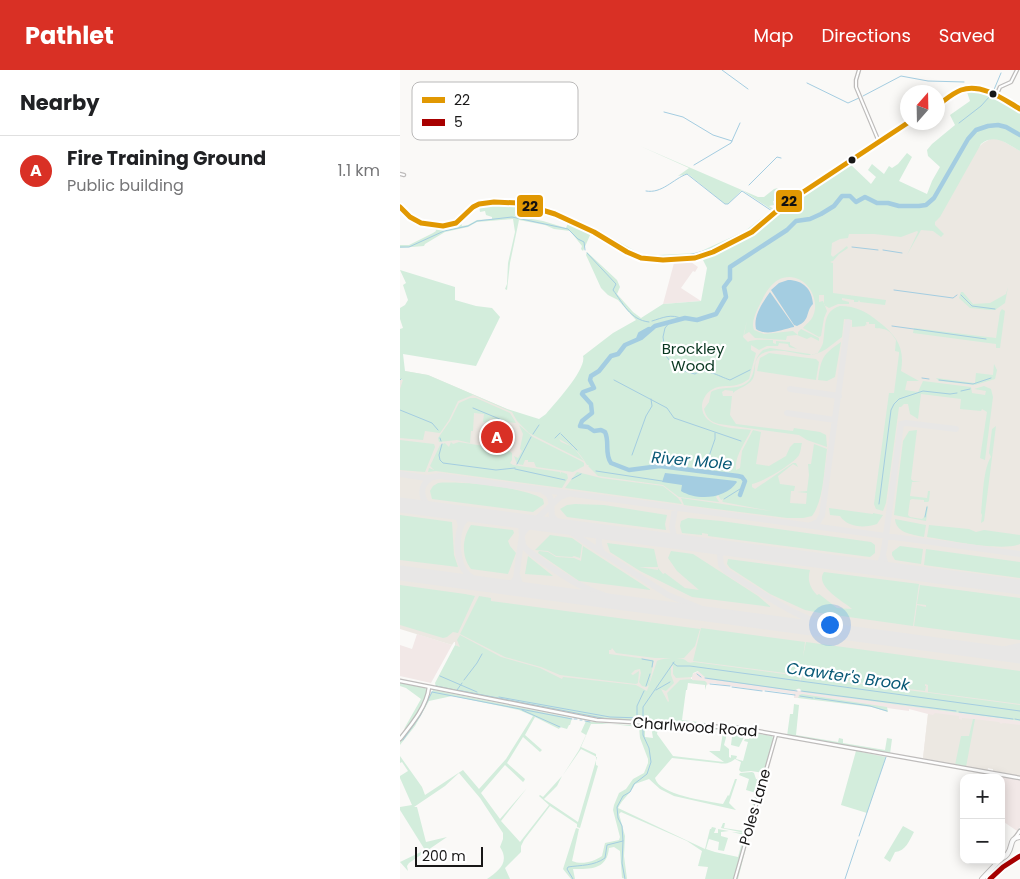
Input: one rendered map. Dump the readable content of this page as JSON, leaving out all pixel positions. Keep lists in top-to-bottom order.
{
  "streets": {
    "street": ["Charlwood Road", "Poles Lane"]
  },
  "crossings": [
    ["Charlwood Road", "Poles Lane"]
  ],
  "water": ["River Mole", "Crawter's Brook"],
  "parks": ["Brockley Wood"],
  "lines": ["transit line 22", "transit line 5"],
  "legend": ["22", "5"],
  "scale_bar": "200 m",
  "north": "top",
  "page": {
    "header": "Pathlet",
    "nav": ["Map", "Directions", "Saved"],
    "heading": "Nearby",
    "list": [
      {
        "mark": "A",
        "name": "Fire Training Ground",
        "note": "Public building",
        "value": "1.1 km"
      }
    ],
    "pins": "A",
    "map_buttons": ["+", "−"],
    "scale": "200 m"
  }
}
